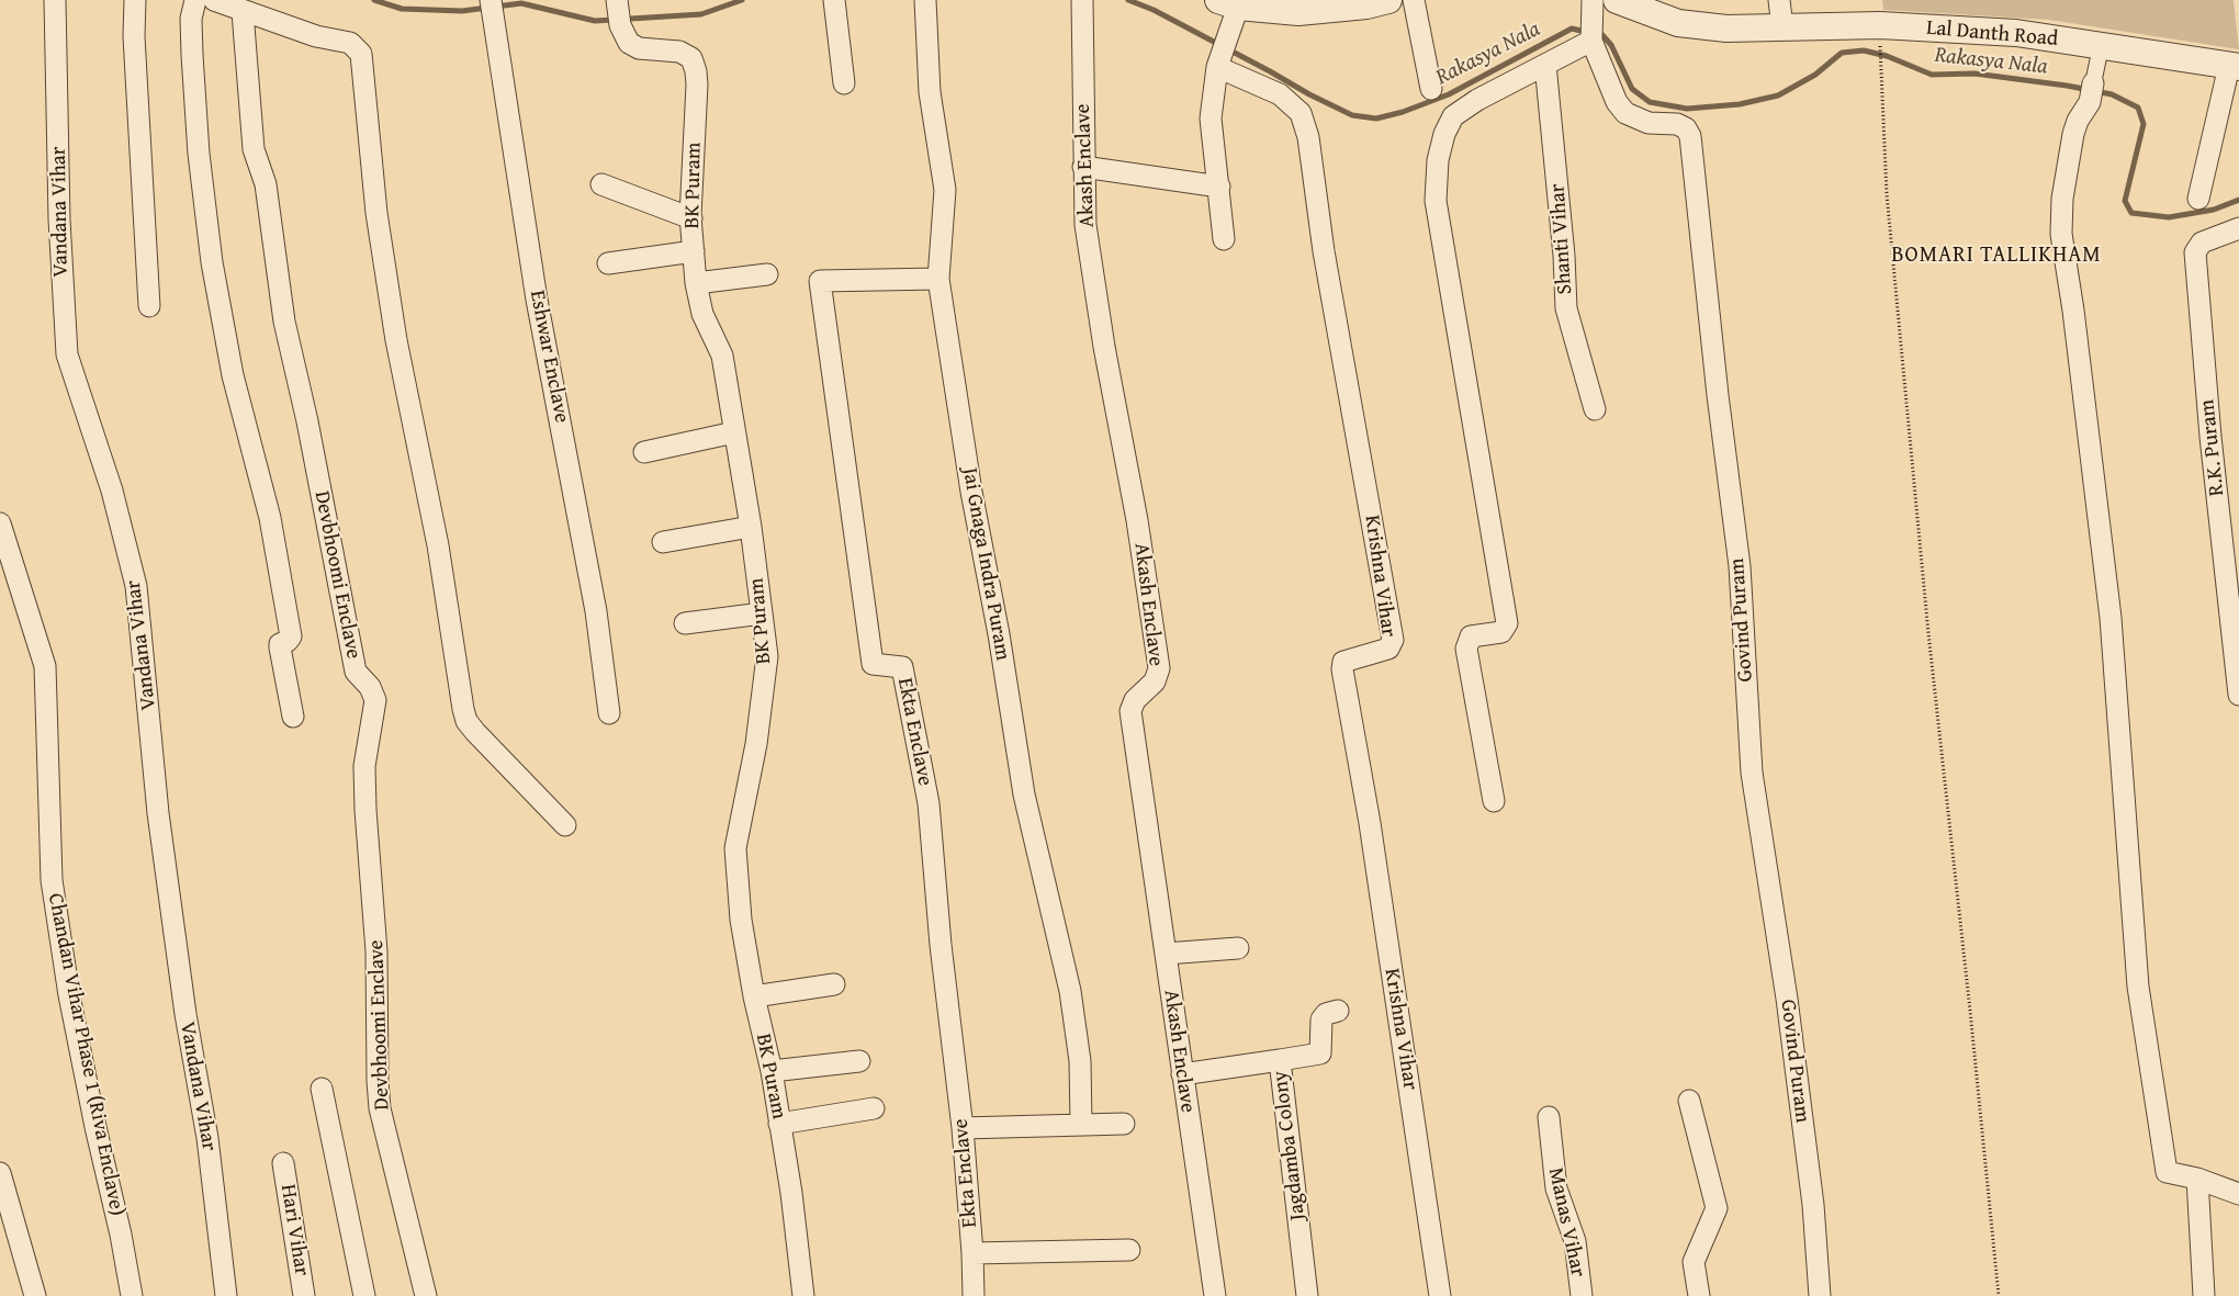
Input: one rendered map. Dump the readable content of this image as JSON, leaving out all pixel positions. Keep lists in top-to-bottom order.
{
  "streets": {
    "street": [
      "Lal Danth Road",
      "Akash Enclave",
      "BK Puram",
      "Vandana Vihar",
      "Shanti Vihar",
      "Eshwar Enclave",
      "R.K. Puram",
      "Jai Gnaga Indra Puram",
      "Devbhoomi Enclave",
      "Krishna Vihar",
      "Govind Puram",
      "Ekta Enclave",
      "Chandan Vihar Phase 1 (Riva Enclave)",
      "Jagdamba Colony",
      "Manas Vihar",
      "Hari Vihar"
    ]
  },
  "crossings": [
    ["Akash Enclave", "Jagdamba Colony"],
    ["Jai Gnaga Indra Puram", "Ekta Enclave"]
  ],
  "districts": ["BOMARI TALLIKHAM"],
  "water": ["Rakasya Nala"]
}
